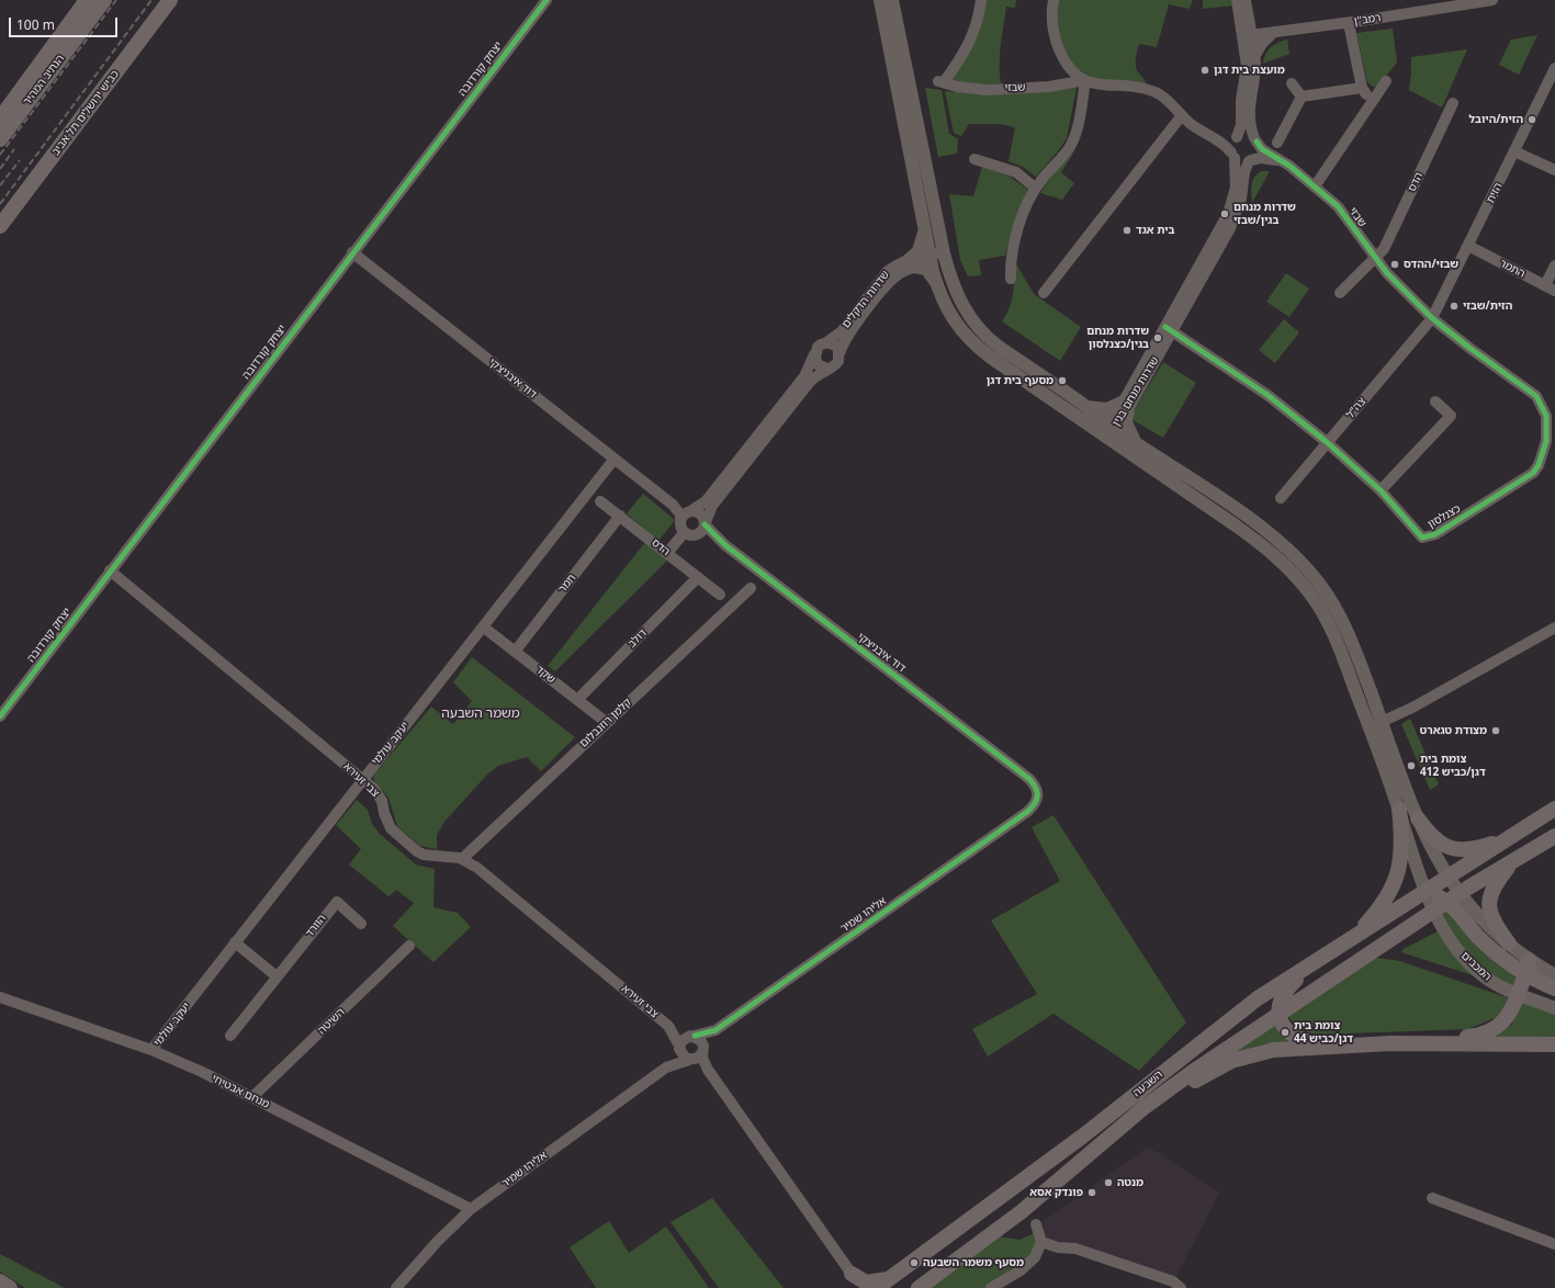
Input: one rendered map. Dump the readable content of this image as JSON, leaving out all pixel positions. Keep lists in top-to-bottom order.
{
  "streets": {
    "highway": ["הנתיב המהיר", "כביש ירושלים תל אביב", "השבעה"],
    "main road": ["המכבים"],
    "street": [
      "רמב\"ן",
      "יצחק קורדובה",
      "שבזי",
      "הדס",
      "הזית",
      "התמר",
      "שדרות הדקלים",
      "דוד איבניצקי",
      "שדרות מנחם בגין",
      "צה\"ל",
      "כצנלסון",
      "תמר",
      "דולב",
      "שקד",
      "קלמן רוזנבלום",
      "יעקב עולמי",
      "צבי זעירא",
      "אליהו שמיר",
      "הוורד",
      "השיטה",
      "מנחם אבטיחי"
    ]
  },
  "crossings": [
    ["יצחק קורדובה", "דוד איבניצקי"],
    ["יצחק קורדובה", "צבי זעירא"],
    ["שבזי", "הדס"],
    ["שבזי", "הזית"],
    ["שבזי", "שדרות מנחם בגין"],
    ["שבזי", "צה\"ל"],
    ["שבזי", "כצנלסון"],
    ["הדס", "תמר"],
    ["הדס", "דולב"],
    ["הזית", "התמר"],
    ["הזית", "צה\"ל"],
    ["הזית", "כצנלסון"],
    ["דוד איבניצקי", "יעקב עולמי"],
    ["דוד איבניצקי", "אליהו שמיר"],
    ["שדרות מנחם בגין", "כצנלסון"],
    ["שדרות מנחם בגין", "המכבים"],
    ["צה\"ל", "כצנלסון"],
    ["תמר", "שקד"],
    ["דולב", "שקד"],
    ["שקד", "קלמן רוזנבלום"],
    ["שקד", "יעקב עולמי"],
    ["קלמן רוזנבלום", "צבי זעירא"],
    ["יעקב עולמי", "צבי זעירא"],
    ["יעקב עולמי", "מנחם אבטיחי"],
    ["צבי זעירא", "אליהו שמיר"],
    ["אליהו שמיר", "מנחם אבטיחי"],
    ["המכבים", "השבעה"],
    ["השיטה", "מנחם אבטיחי"]
  ],
  "districts": ["משמר השבעה"],
  "places": [
    "מועצת בית דגן",
    "הזית/היובל",
    "שדרות מנחם בגין/שבזי",
    "בית אגד",
    "שבזי/ההדס",
    "הזית/שבזי",
    "שדרות מנחם בגין/כצנלסון",
    "מסעף בית דגן",
    "מצודת טגארט",
    "צומת בית דגן/כביש 412",
    "צומת בית דגן/כביש 44",
    "מנטה",
    "פונדק אסא",
    "מסעף משמר השבעה"
  ],
  "scale_bar": "100 m"
}
